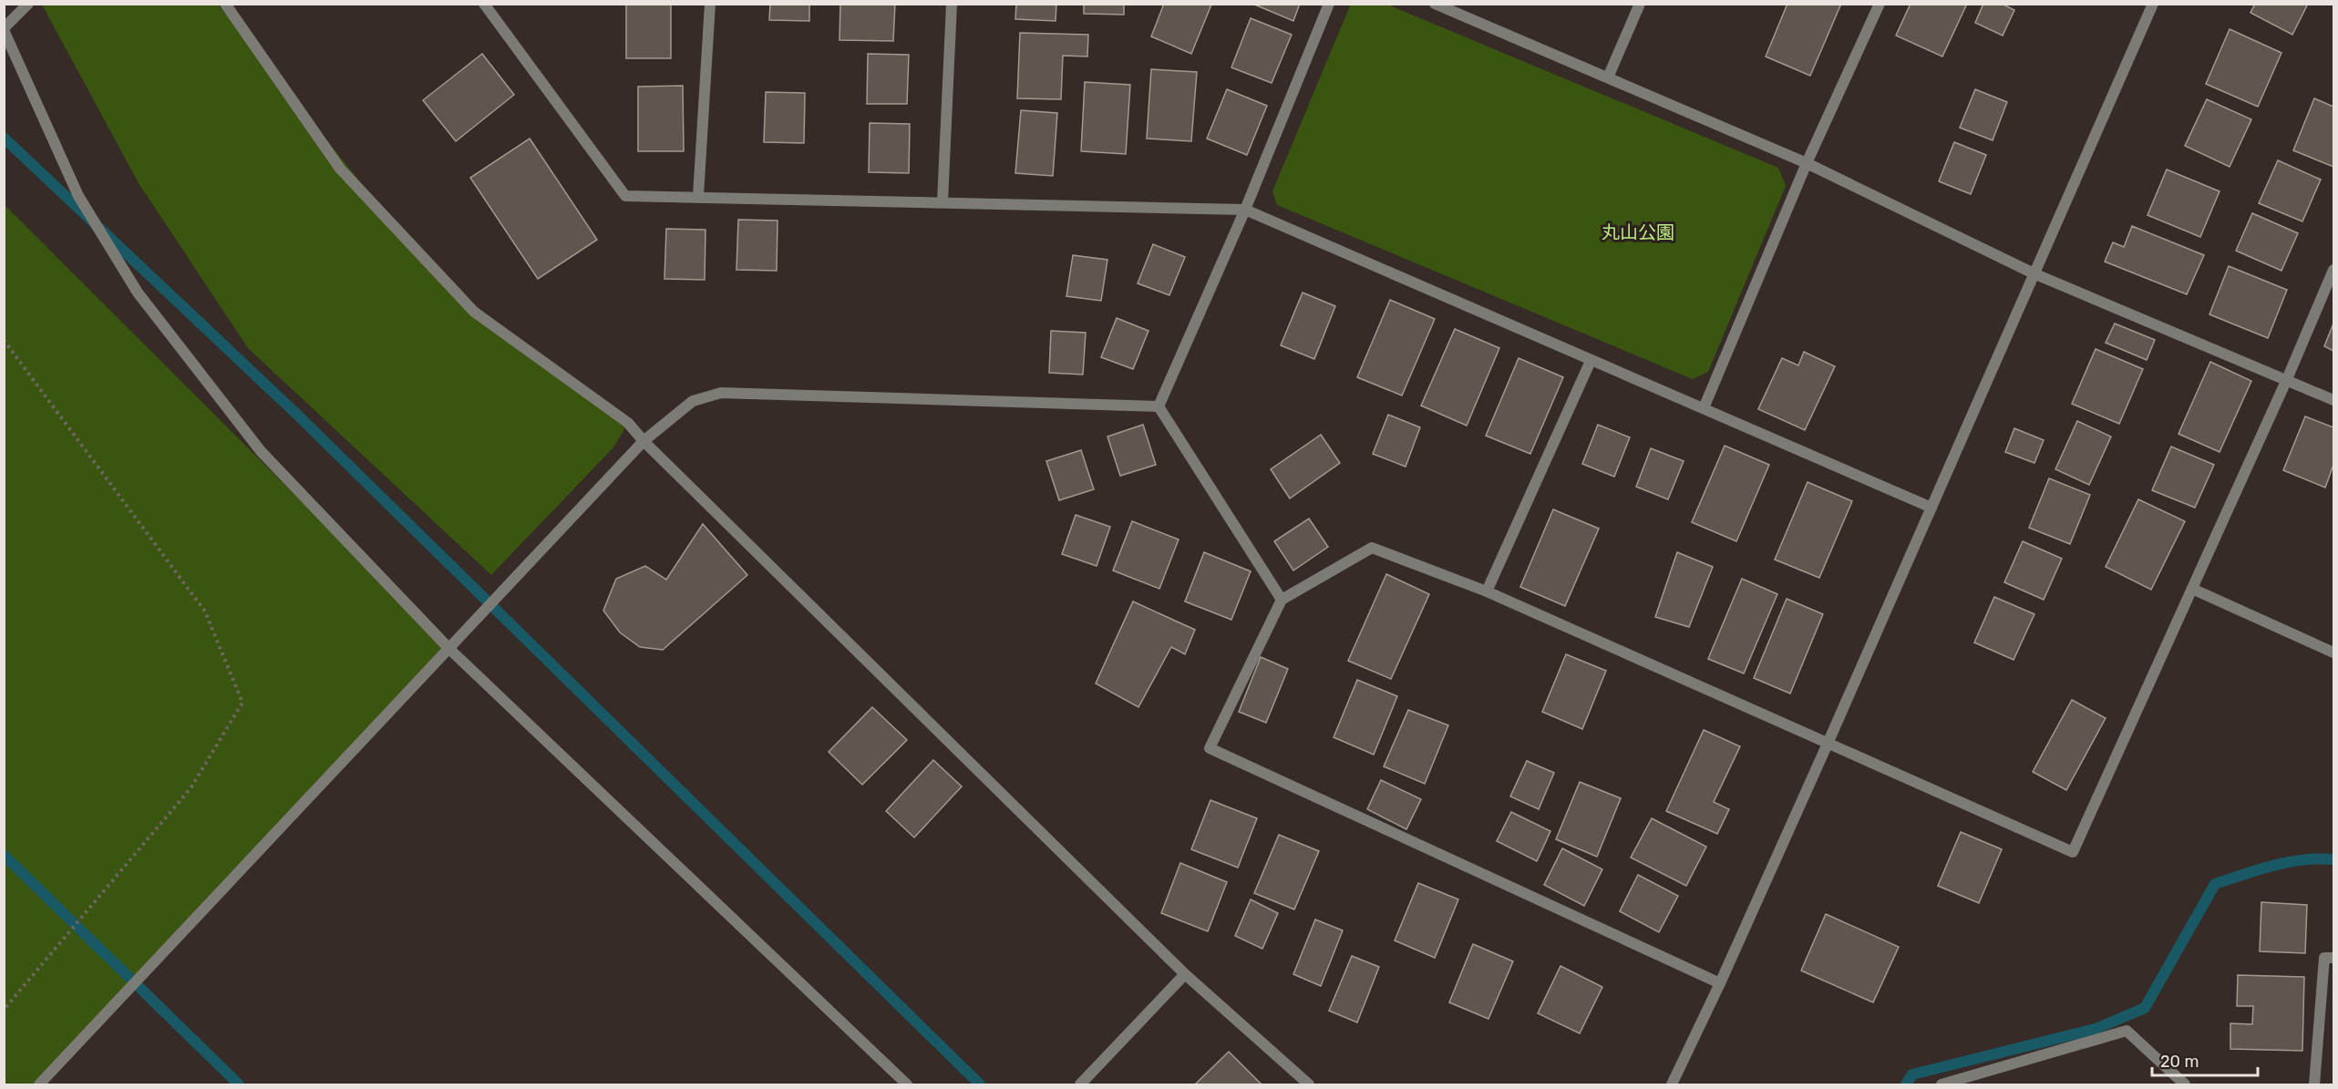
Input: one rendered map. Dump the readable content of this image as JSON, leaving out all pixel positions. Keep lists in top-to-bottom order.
{
  "parks": ["丸山公園"],
  "scale_bar": "20 m"
}
